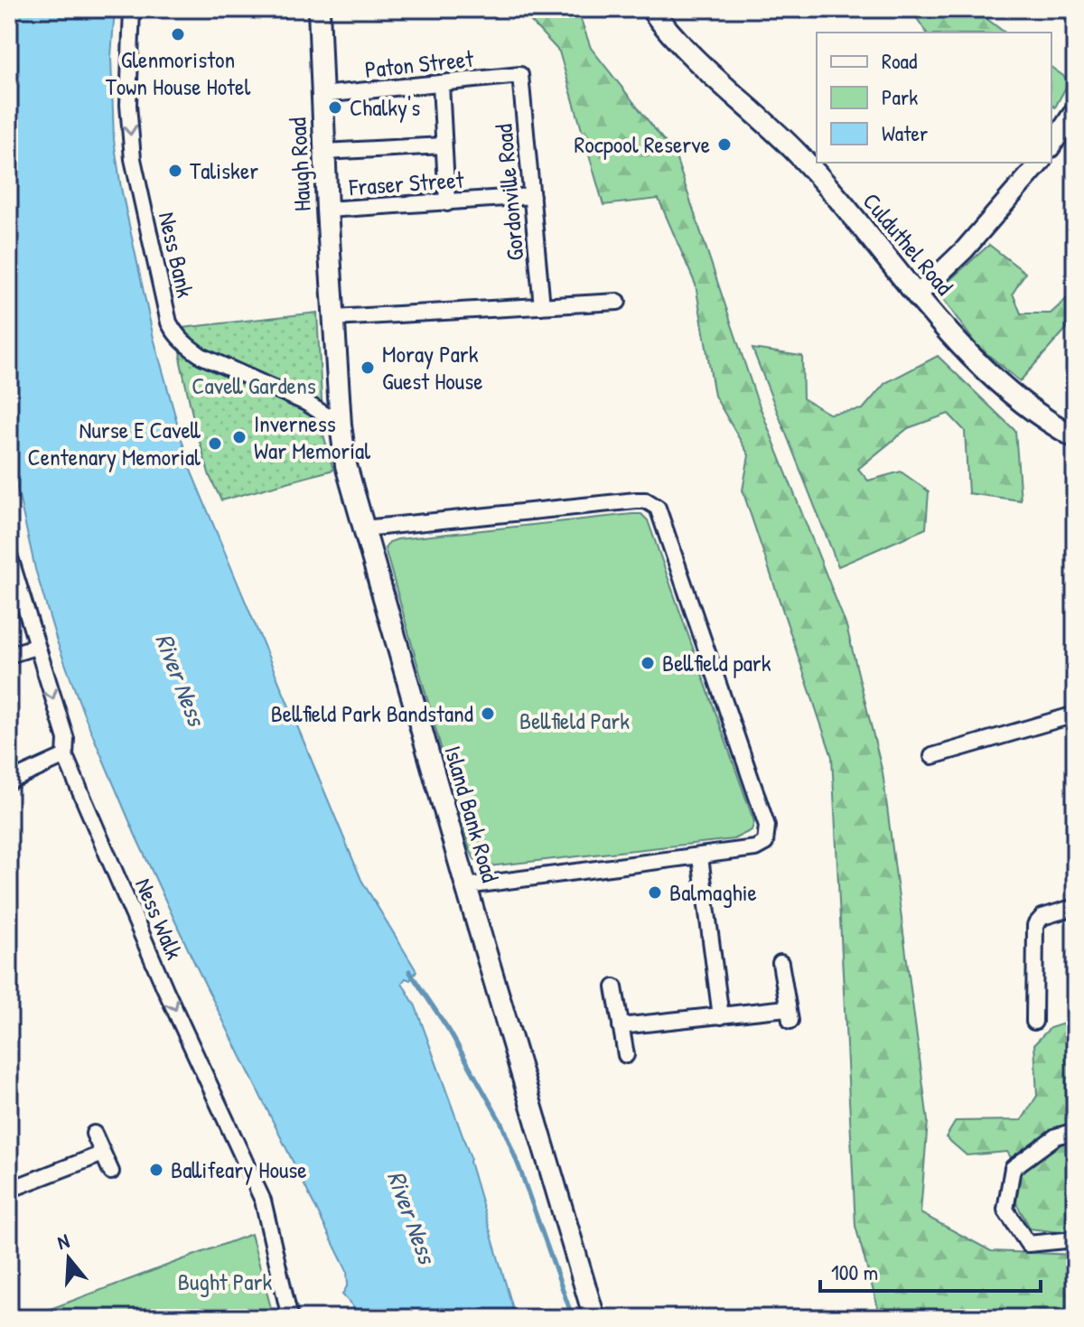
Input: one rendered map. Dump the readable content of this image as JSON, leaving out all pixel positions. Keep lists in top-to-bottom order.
{
  "streets": {
    "main road": ["Haugh Road", "Culduthel Road", "Island Bank Road"],
    "street": [
      "Paton Street",
      "Fraser Street",
      "Gordonville Road",
      "Ness Bank",
      "Ness Walk"
    ]
  },
  "crossings": [
    ["Paton Street", "Haugh Road"],
    ["Paton Street", "Gordonville Road"],
    ["Haugh Road", "Fraser Street"],
    ["Haugh Road", "Island Bank Road"],
    ["Fraser Street", "Gordonville Road"],
    ["Ness Bank", "Island Bank Road"]
  ],
  "one_way": ["Ness Bank", "Ness Walk"],
  "water": ["River Ness"],
  "parks": ["Cavell Gardens", "Bellfield Park", "Bught Park"],
  "places": [
    "Glenmoriston Town House Hotel",
    "Chalky's",
    "Rocpool Reserve",
    "Talisker",
    "Moray Park Guest House",
    "Inverness War Memorial",
    "Nurse E Cavell Centenary Memorial",
    "Bellfield park",
    "Bellfield Park Bandstand",
    "Balmaghie",
    "Ballifeary House"
  ],
  "legend": ["Road", "Park", "Water"],
  "scale_bar": "100 m",
  "north": "top"
}
